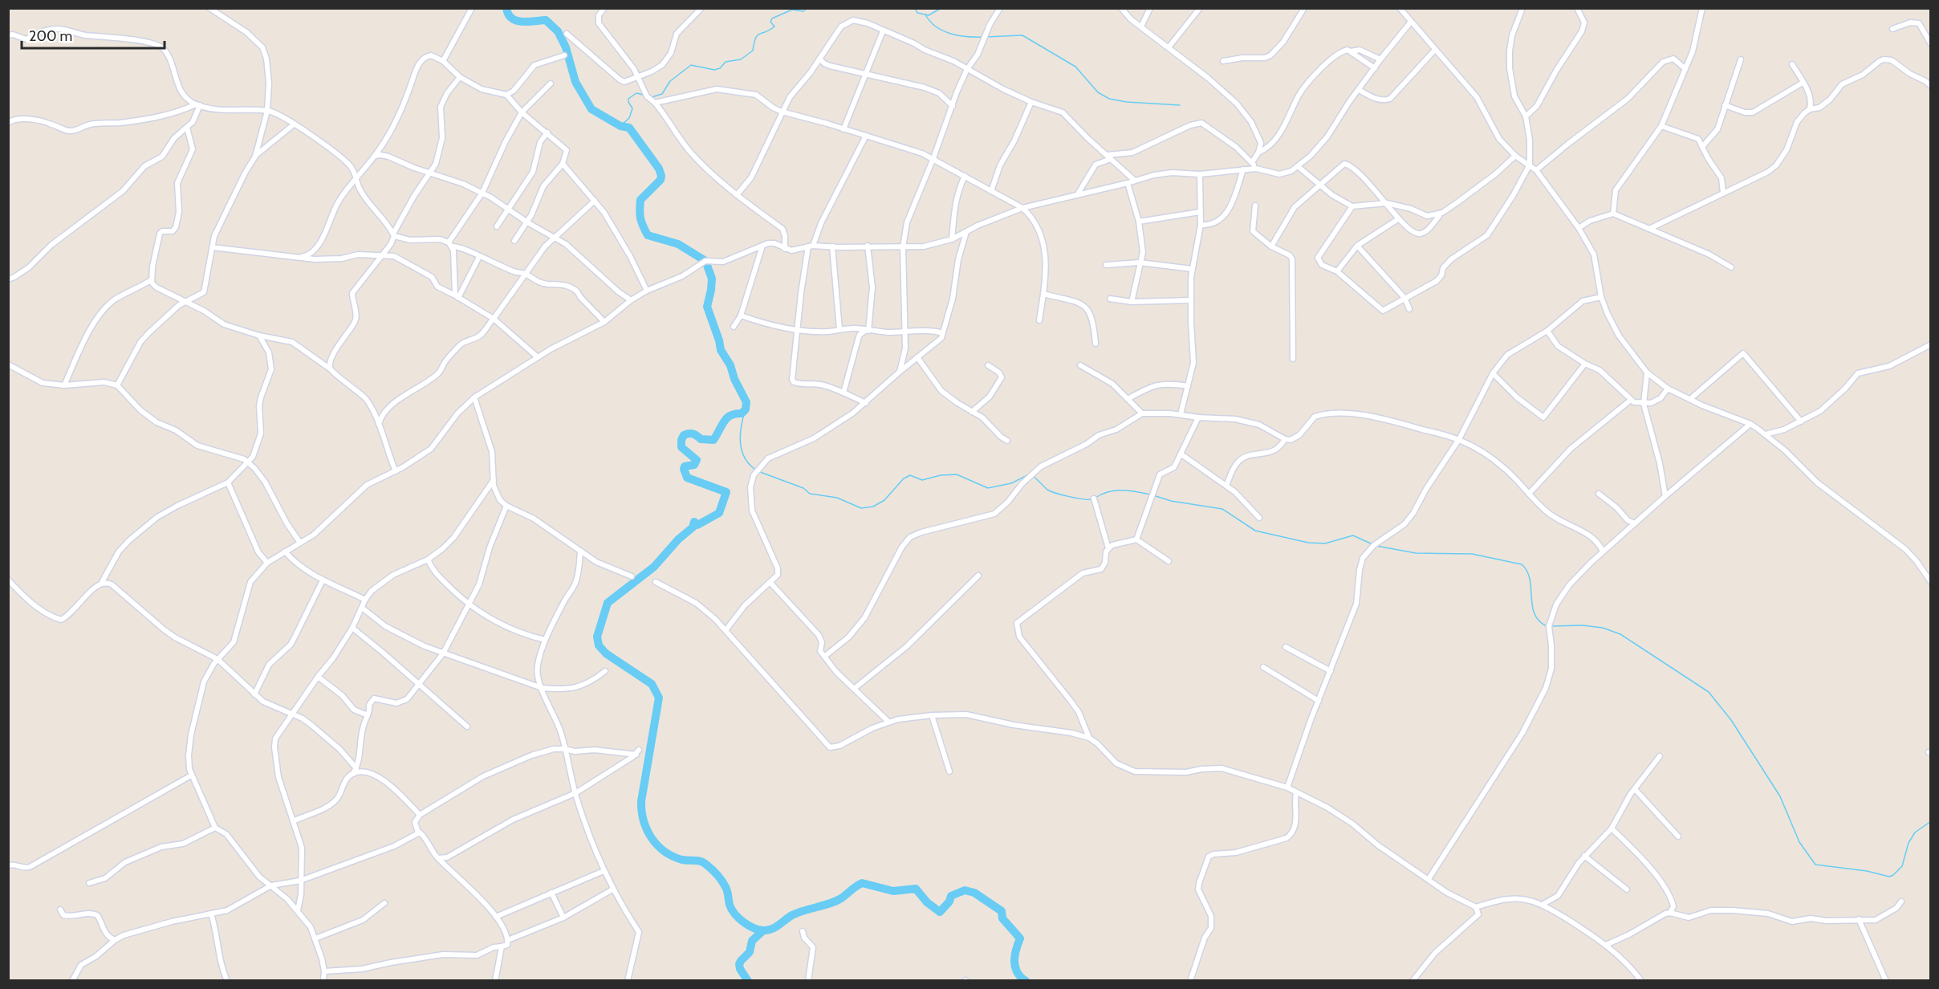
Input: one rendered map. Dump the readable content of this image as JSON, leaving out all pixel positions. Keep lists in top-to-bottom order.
{
  "scale_bar": "200 m"
}
